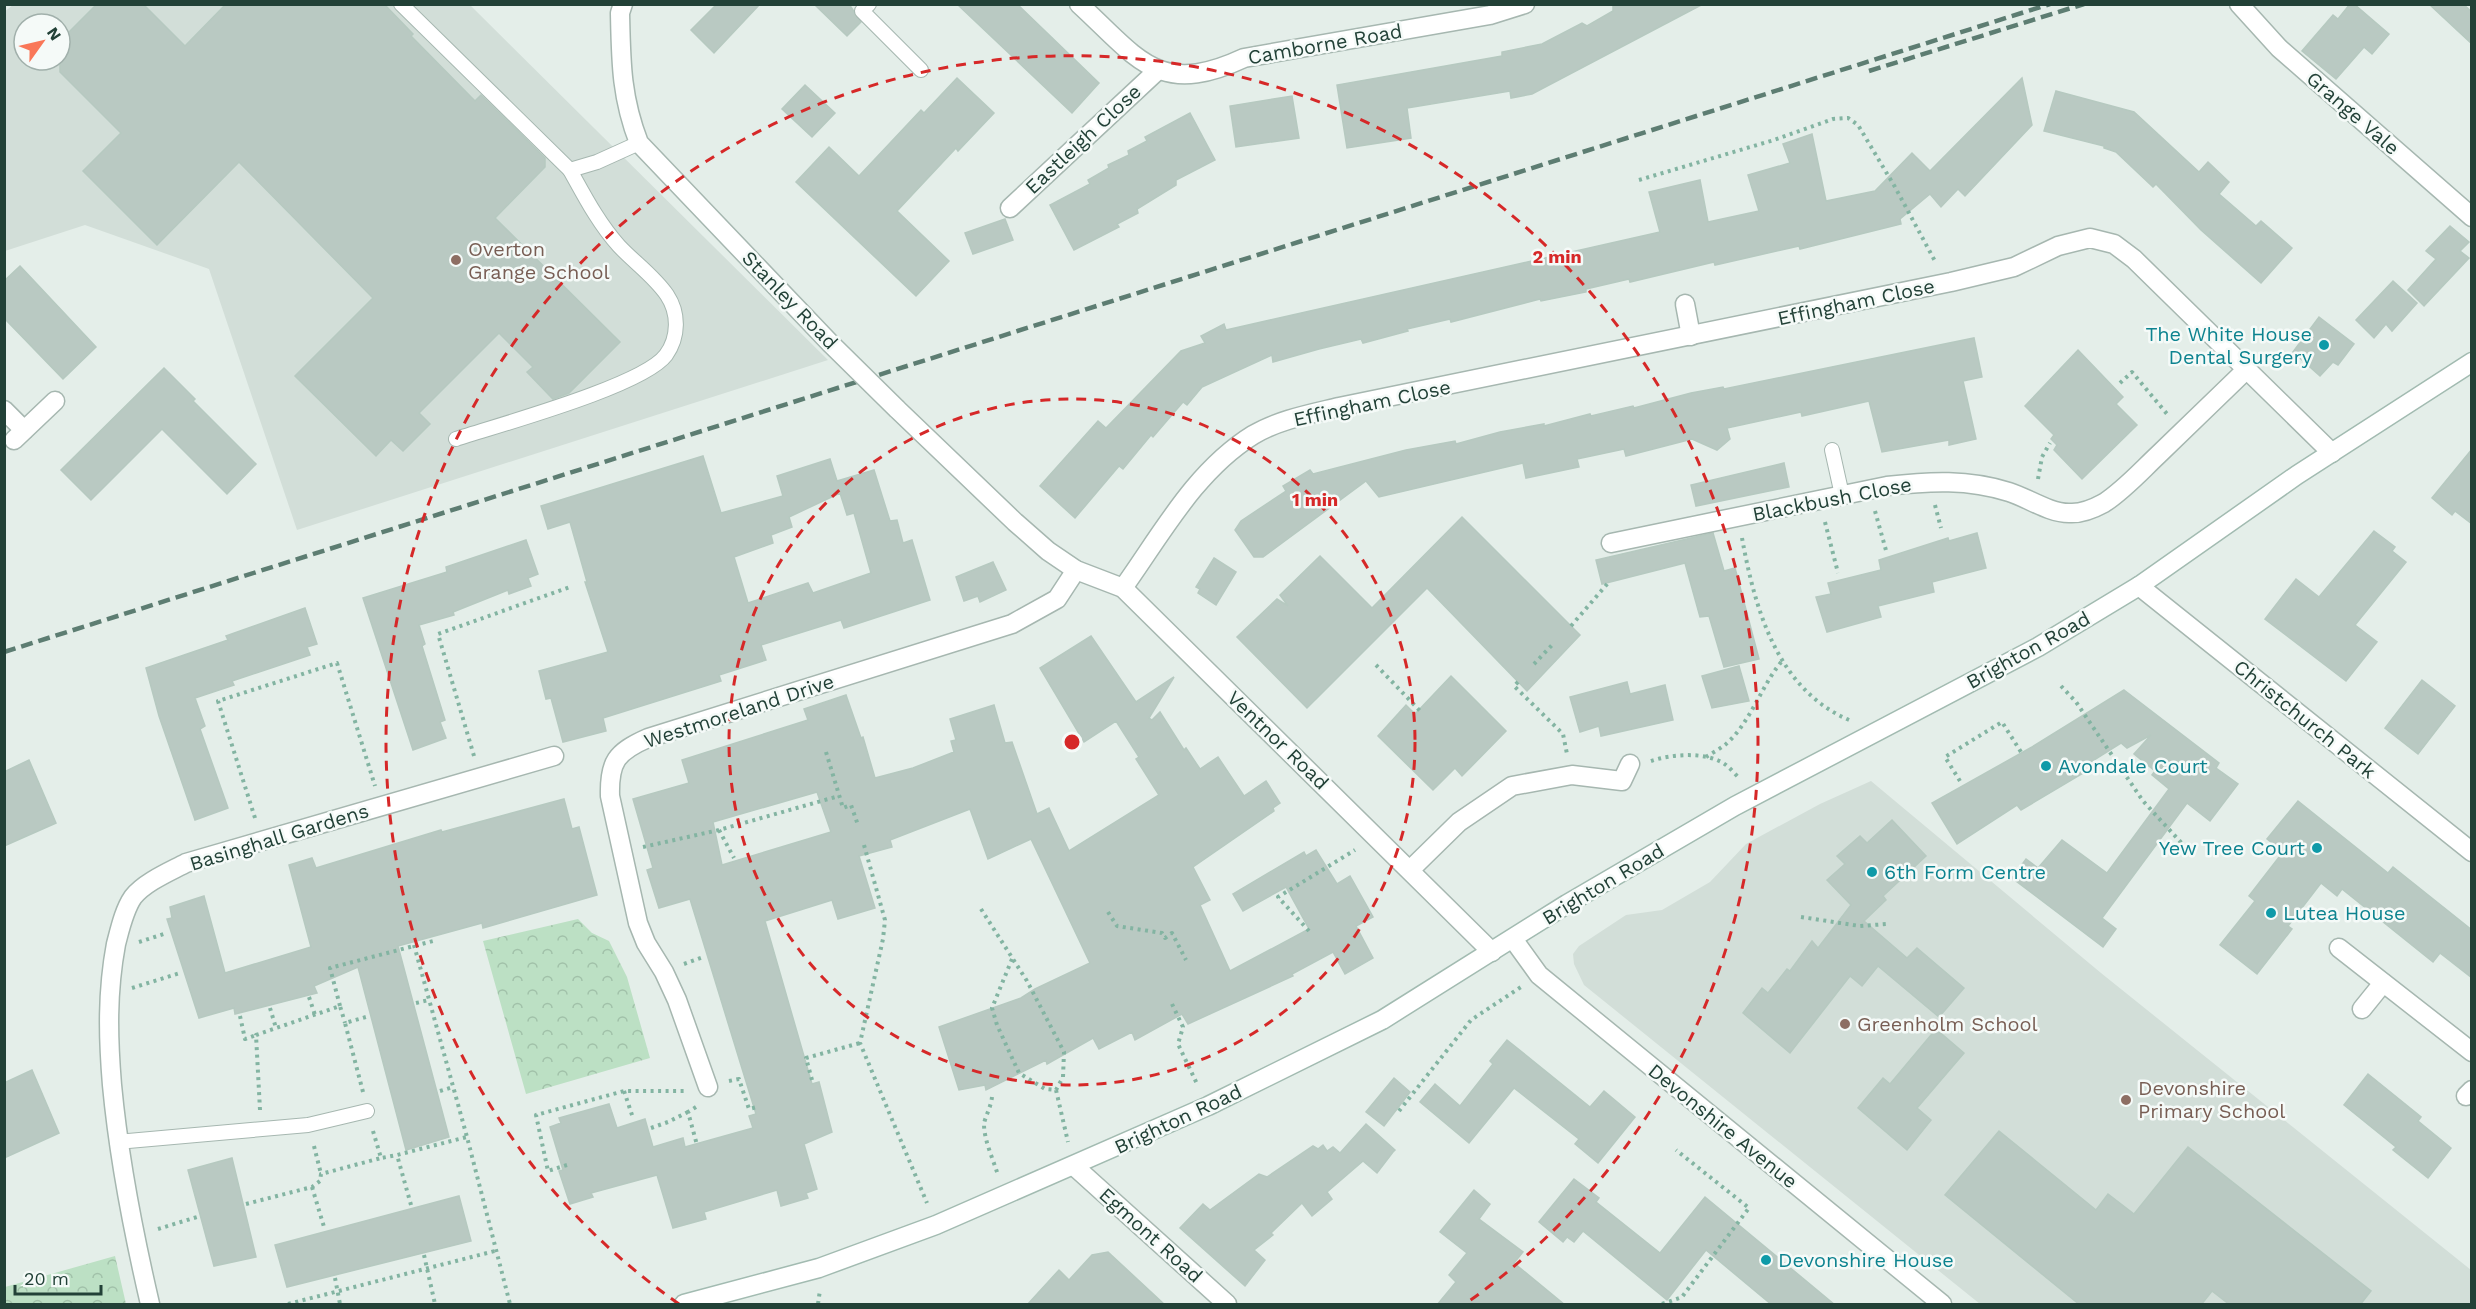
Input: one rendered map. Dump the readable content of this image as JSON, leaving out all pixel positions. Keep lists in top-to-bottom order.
{
  "streets": {
    "street": [
      "Camborne Road",
      "Grange Vale",
      "Eastleigh Close",
      "Stanley Road",
      "Effingham Close",
      "Blackbush Close",
      "Brighton Road",
      "Westmoreland Drive",
      "Christchurch Park",
      "Ventnor Road",
      "Basinghall Gardens",
      "Devonshire Avenue",
      "Egmont Road"
    ]
  },
  "crossings": [
    ["Camborne Road", "Eastleigh Close"],
    ["Stanley Road", "Ventnor Road"],
    ["Effingham Close", "Blackbush Close"],
    ["Effingham Close", "Brighton Road"],
    ["Effingham Close", "Ventnor Road"],
    ["Brighton Road", "Christchurch Park"],
    ["Brighton Road", "Ventnor Road"],
    ["Brighton Road", "Devonshire Avenue"],
    ["Brighton Road", "Egmont Road"],
    ["Westmoreland Drive", "Ventnor Road"]
  ],
  "places": [
    "Overton Grange School",
    "The White House Dental Surgery",
    "Avondale Court",
    "Yew Tree Court",
    "6th Form Centre",
    "Lutea House",
    "Greenholm School",
    "Devonshire Primary School",
    "Devonshire House"
  ],
  "scale_bar": "20 m",
  "north": "top right",
  "rings": ["2 min", "1 min"]
}
